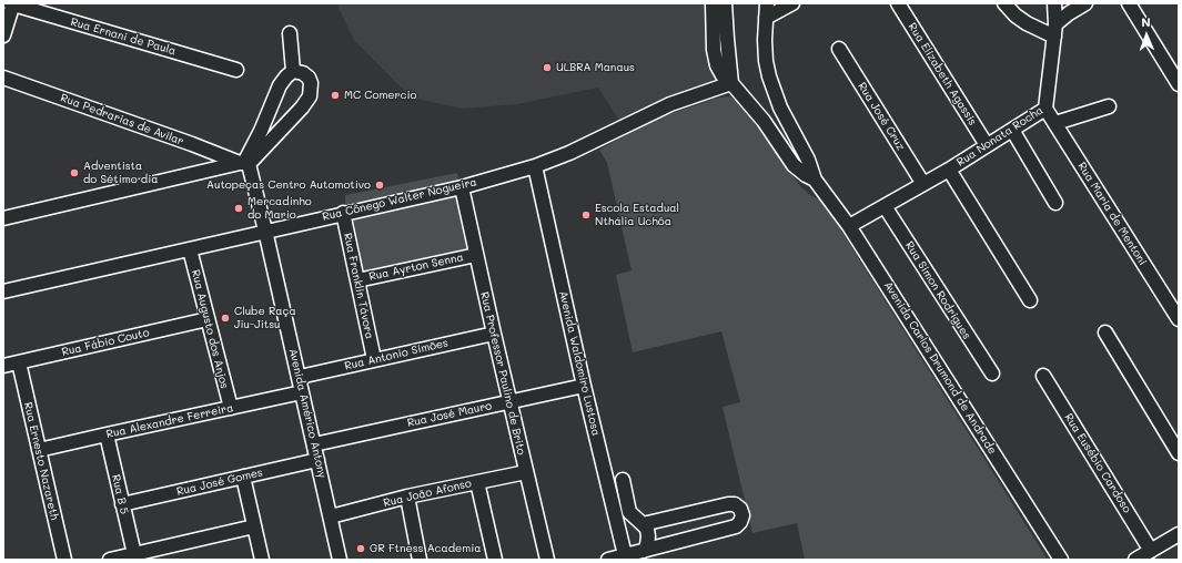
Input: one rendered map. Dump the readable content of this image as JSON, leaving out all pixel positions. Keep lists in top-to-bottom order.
{
  "streets": {
    "street": [
      "Rua Ernani de Paula",
      "Rua Elizabeth Agassis",
      "Rua José Cruz",
      "Rua Pedrarias de Avilar",
      "Rua Nonata Rocha",
      "Rua Cônego Walter Nogueira",
      "Rua Maria de Mentoni",
      "Rua Ayrton Senna",
      "Rua Franklin Távora",
      "Rua Simon Rodrigues",
      "Rua Augusto dos Anjos",
      "Rua Fábio Couto",
      "Rua Antonio Simões",
      "Avenida Waldomiro Lustosa",
      "Avenida Carlos Drumond de Andrade",
      "Rua Professor Paulino de Brito",
      "Avenida Américo Antony",
      "Rua José Mauro",
      "Rua Alexandre Ferreira",
      "Rua Ernesto Nazareth",
      "Rua Eusébio Cardoso",
      "Rua José Gomes",
      "Rua João Afonso",
      "Rua B 5"
    ]
  },
  "crossings": [
    ["Rua Elizabeth Agassis", "Rua Nonata Rocha"],
    ["Rua José Cruz", "Rua Nonata Rocha"],
    ["Rua Pedrarias de Avilar", "Avenida Américo Antony"],
    ["Rua Nonata Rocha", "Rua Maria de Mentoni"],
    ["Rua Nonata Rocha", "Rua Simon Rodrigues"],
    ["Rua Nonata Rocha", "Avenida Carlos Drumond de Andrade"],
    ["Rua Cônego Walter Nogueira", "Rua Franklin Távora"],
    ["Rua Cônego Walter Nogueira", "Rua Augusto dos Anjos"],
    ["Rua Cônego Walter Nogueira", "Avenida Waldomiro Lustosa"],
    ["Rua Cônego Walter Nogueira", "Avenida Carlos Drumond de Andrade"],
    ["Rua Cônego Walter Nogueira", "Rua Professor Paulino de Brito"],
    ["Rua Cônego Walter Nogueira", "Avenida Américo Antony"],
    ["Rua Ayrton Senna", "Rua Franklin Távora"],
    ["Rua Ayrton Senna", "Rua Professor Paulino de Brito"],
    ["Rua Franklin Távora", "Rua Antonio Simões"],
    ["Rua Augusto dos Anjos", "Rua Fábio Couto"],
    ["Rua Augusto dos Anjos", "Rua Alexandre Ferreira"],
    ["Rua Fábio Couto", "Rua Ernesto Nazareth"],
    ["Rua Antonio Simões", "Rua Professor Paulino de Brito"],
    ["Rua Antonio Simões", "Avenida Américo Antony"],
    ["Avenida Waldomiro Lustosa", "Rua José Mauro"],
    ["Rua Professor Paulino de Brito", "Rua José Mauro"],
    ["Rua Professor Paulino de Brito", "Rua João Afonso"],
    ["Avenida Américo Antony", "Rua José Mauro"],
    ["Avenida Américo Antony", "Rua Alexandre Ferreira"],
    ["Avenida Américo Antony", "Rua José Gomes"],
    ["Avenida Américo Antony", "Rua João Afonso"],
    ["Rua Alexandre Ferreira", "Rua Ernesto Nazareth"],
    ["Rua Alexandre Ferreira", "Rua B 5"],
    ["Rua José Gomes", "Rua B 5"]
  ],
  "places": [
    "ULBRA Manaus",
    "MC Comercio",
    "Adventista do Sétimo dia",
    "Autopeças Centro Automotivo",
    "Mercadinho do Mario",
    "Escola Estadual Nthália Uchôa",
    "Clube Raça Jiu-Jitsu",
    "GR Ftness Academia"
  ],
  "north": "top"
}
